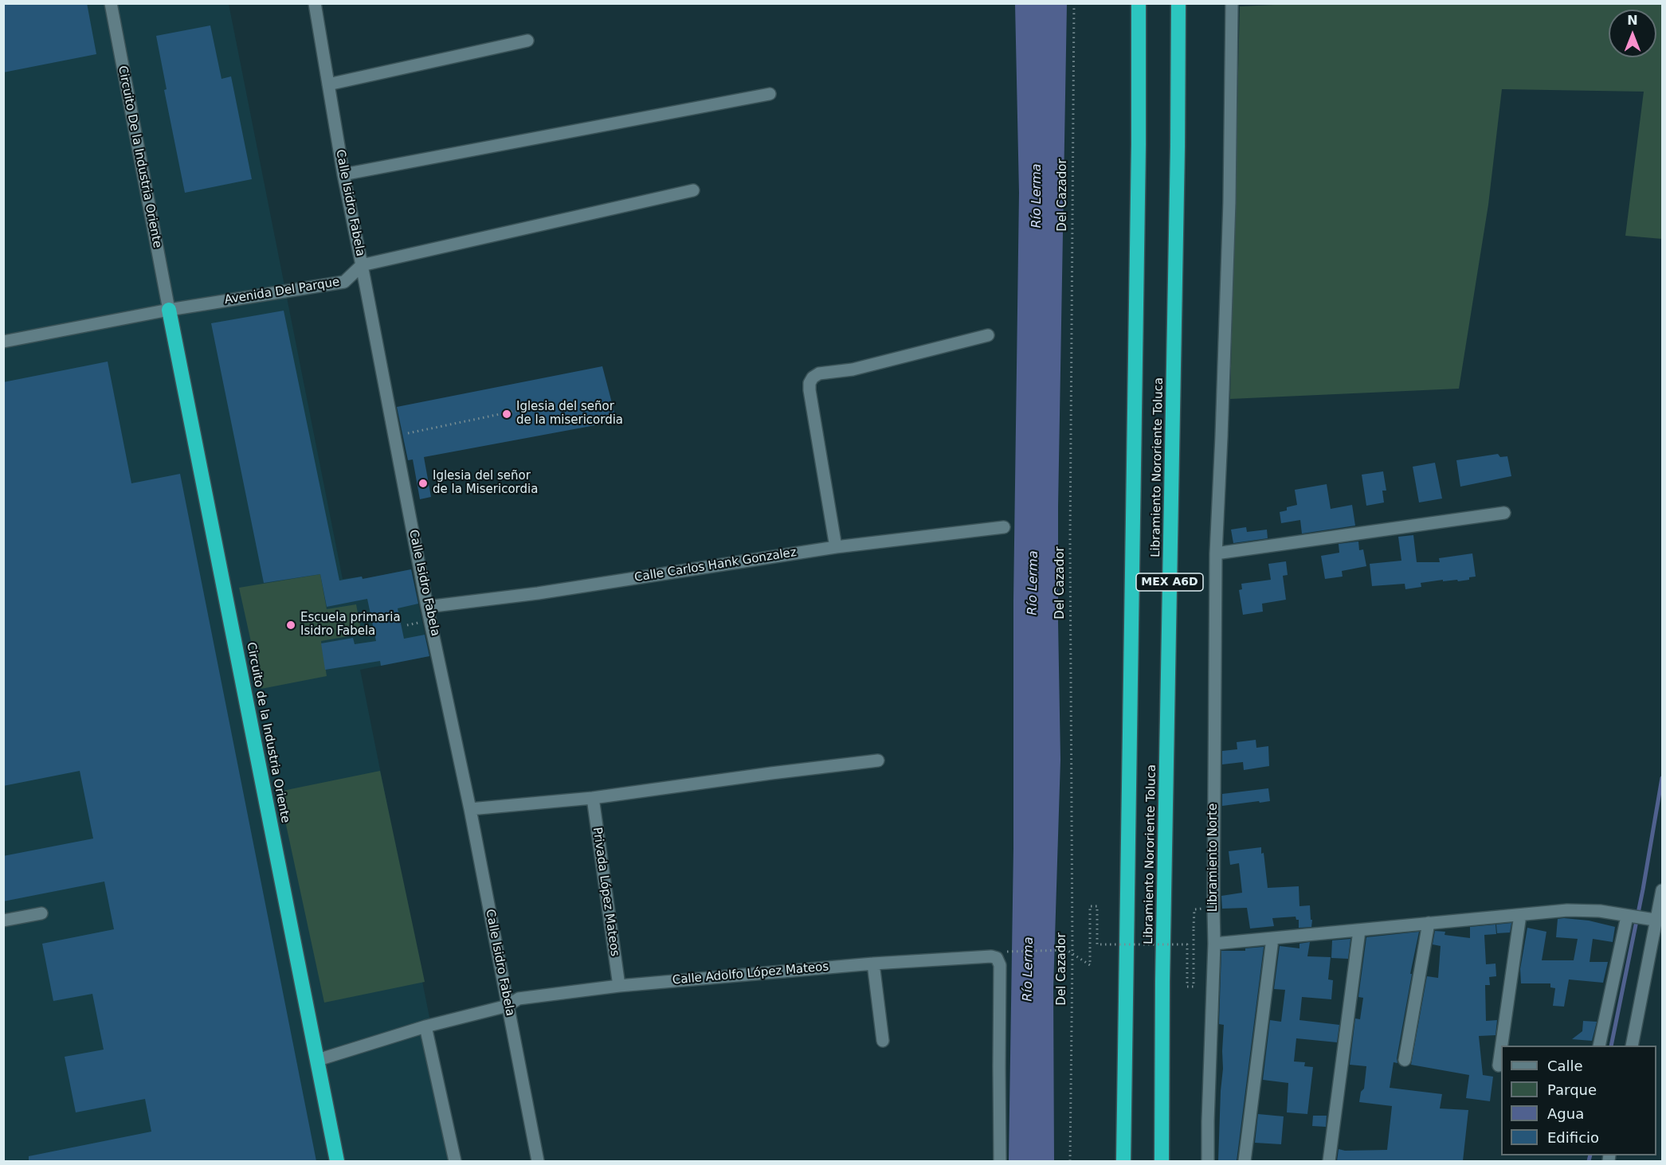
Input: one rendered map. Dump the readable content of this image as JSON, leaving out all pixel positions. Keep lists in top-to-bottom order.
{
  "streets": {
    "highway": ["Libramiento Nororiente Toluca", "MEX A6D", "Circuito de la Industria Oriente"],
    "street": [
      "Circuito De la Industria Oriente",
      "Calle Isidro Fabela",
      "Avenida Del Parque",
      "Calle Carlos Hank Gonzalez",
      "Libramiento Norte",
      "Privada López Mateos",
      "Calle Adolfo López Mateos"
    ],
    "path": ["Del Cazador"]
  },
  "crossings": [
    ["Circuito De la Industria Oriente", "Avenida Del Parque"],
    ["Circuito De la Industria Oriente", "Circuito de la Industria Oriente"],
    ["Calle Isidro Fabela", "Avenida Del Parque"],
    ["Calle Isidro Fabela", "Calle Carlos Hank Gonzalez"],
    ["Calle Isidro Fabela", "Calle Adolfo López Mateos"],
    ["Avenida Del Parque", "Circuito de la Industria Oriente"],
    ["Circuito de la Industria Oriente", "Calle Adolfo López Mateos"],
    ["Privada López Mateos", "Calle Adolfo López Mateos"]
  ],
  "water": ["Río Lerma"],
  "places": ["Iglesia del señor de la misericordia", "Iglesia del señor de la Misericordia", "Escuela primaria Isidro Fabela"],
  "legend": [
    "Calle",
    "Parque",
    "Agua",
    "Edificio"
  ],
  "north": "top"
}
